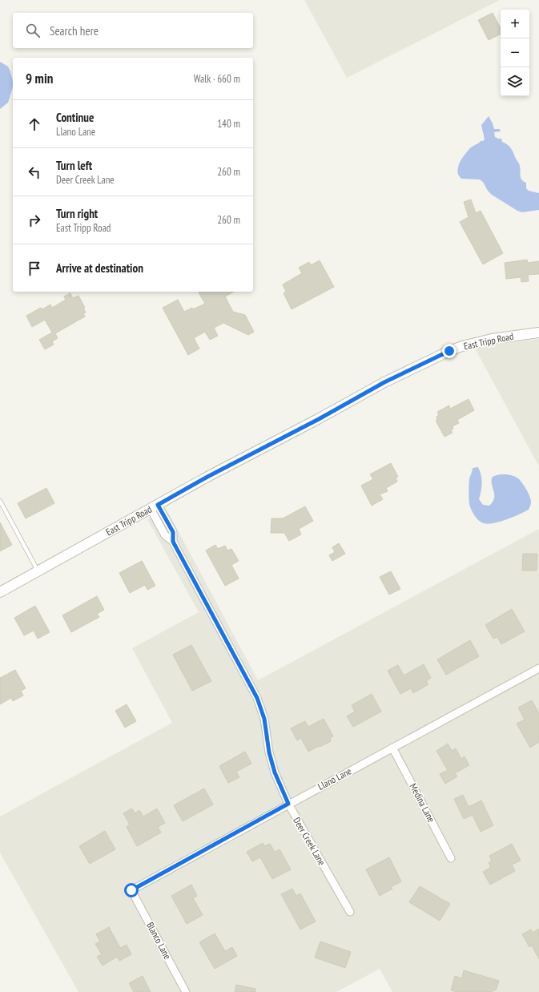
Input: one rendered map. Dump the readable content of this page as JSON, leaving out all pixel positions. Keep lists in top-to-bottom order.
{
  "streets": {
    "street": [
      "East Tripp Road",
      "Llano Lane",
      "Medina Lane",
      "Deer Creek Lane",
      "Blanco Lane"
    ]
  },
  "crossings": [
    ["East Tripp Road", "Deer Creek Lane"],
    ["Llano Lane", "Medina Lane"],
    ["Llano Lane", "Deer Creek Lane"],
    ["Llano Lane", "Blanco Lane"]
  ],
  "page": {
    "map_buttons": ["+", "−"],
    "search": "Search here",
    "heading": ["9 min", "Walk · 660 m"],
    "list": [
      ["Continue", "Llano Lane", "140 m"],
      ["Turn left", "Deer Creek Lane", "260 m"],
      ["Turn right", "East Tripp Road", "260 m"],
      "Arrive at destination"
    ]
  }
}
